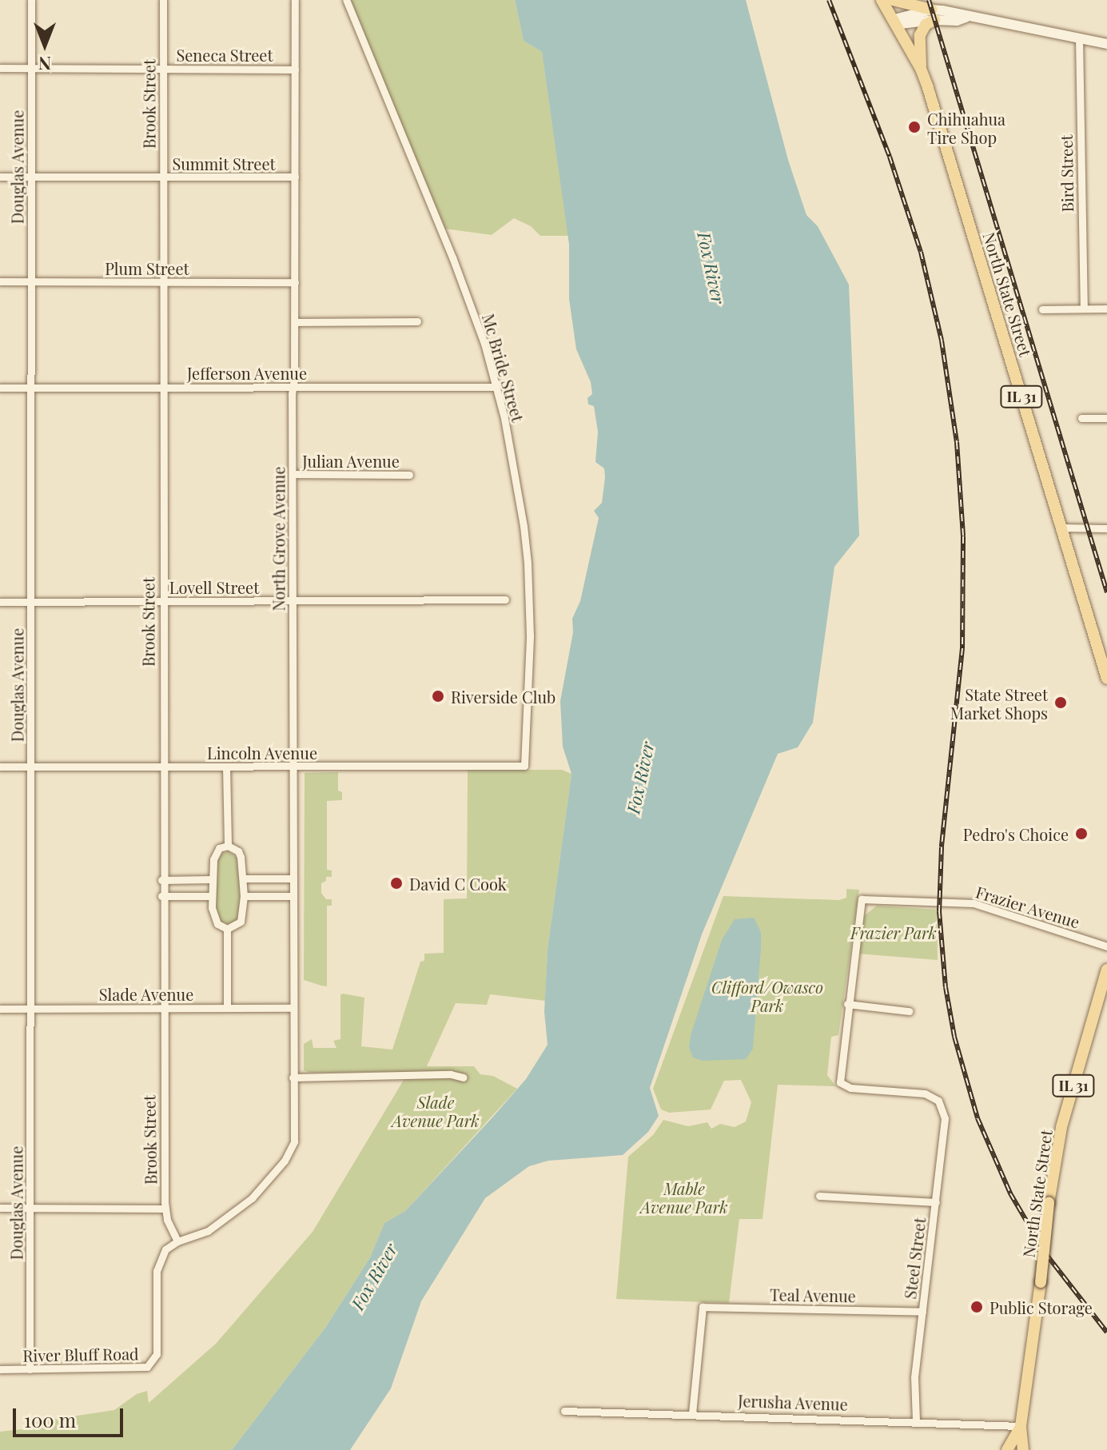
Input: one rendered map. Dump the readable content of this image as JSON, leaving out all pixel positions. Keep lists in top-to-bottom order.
{
  "streets": {
    "main road": ["North State Street", "IL 31"],
    "street": [
      "Seneca Street",
      "Brook Street",
      "Summit Street",
      "Douglas Avenue",
      "Bird Street",
      "Plum Street",
      "Mc Bride Street",
      "Jefferson Avenue",
      "Julian Avenue",
      "North Grove Avenue",
      "Lovell Street",
      "Lincoln Avenue",
      "Frazier Avenue",
      "Slade Avenue",
      "Steel Street",
      "Teal Avenue",
      "River Bluff Road",
      "Jerusha Avenue"
    ]
  },
  "crossings": [
    ["Seneca Street", "Brook Street"],
    ["Seneca Street", "Douglas Avenue"],
    ["Seneca Street", "North Grove Avenue"],
    ["Brook Street", "Summit Street"],
    ["Brook Street", "Plum Street"],
    ["Brook Street", "Jefferson Avenue"],
    ["Brook Street", "Lovell Street"],
    ["Brook Street", "Lincoln Avenue"],
    ["Brook Street", "Slade Avenue"],
    ["Brook Street", "River Bluff Road"],
    ["Summit Street", "Douglas Avenue"],
    ["Summit Street", "North Grove Avenue"],
    ["Douglas Avenue", "Plum Street"],
    ["Douglas Avenue", "Jefferson Avenue"],
    ["Douglas Avenue", "Lovell Street"],
    ["Douglas Avenue", "Lincoln Avenue"],
    ["Douglas Avenue", "Slade Avenue"],
    ["Douglas Avenue", "River Bluff Road"],
    ["Plum Street", "North Grove Avenue"],
    ["North State Street", "Jerusha Avenue"],
    ["Mc Bride Street", "Jefferson Avenue"],
    ["Mc Bride Street", "Lincoln Avenue"],
    ["Jefferson Avenue", "North Grove Avenue"],
    ["Julian Avenue", "North Grove Avenue"],
    ["North Grove Avenue", "Lovell Street"],
    ["North Grove Avenue", "Lincoln Avenue"],
    ["North Grove Avenue", "Slade Avenue"],
    ["Frazier Avenue", "Steel Street"],
    ["Steel Street", "Teal Avenue"],
    ["Steel Street", "Jerusha Avenue"],
    ["Teal Avenue", "Jerusha Avenue"]
  ],
  "water": ["Fox River"],
  "parks": [
    "Frazier Park",
    "Clifford/Owasco Park",
    "Slade Avenue Park",
    "Mable Avenue Park"
  ],
  "places": [
    "Chihuahua Tire Shop",
    "Riverside Club",
    "State Street Market Shops",
    "Pedro's Choice",
    "David C Cook",
    "Public Storage"
  ],
  "scale_bar": "100 m",
  "north": "bottom"
}
